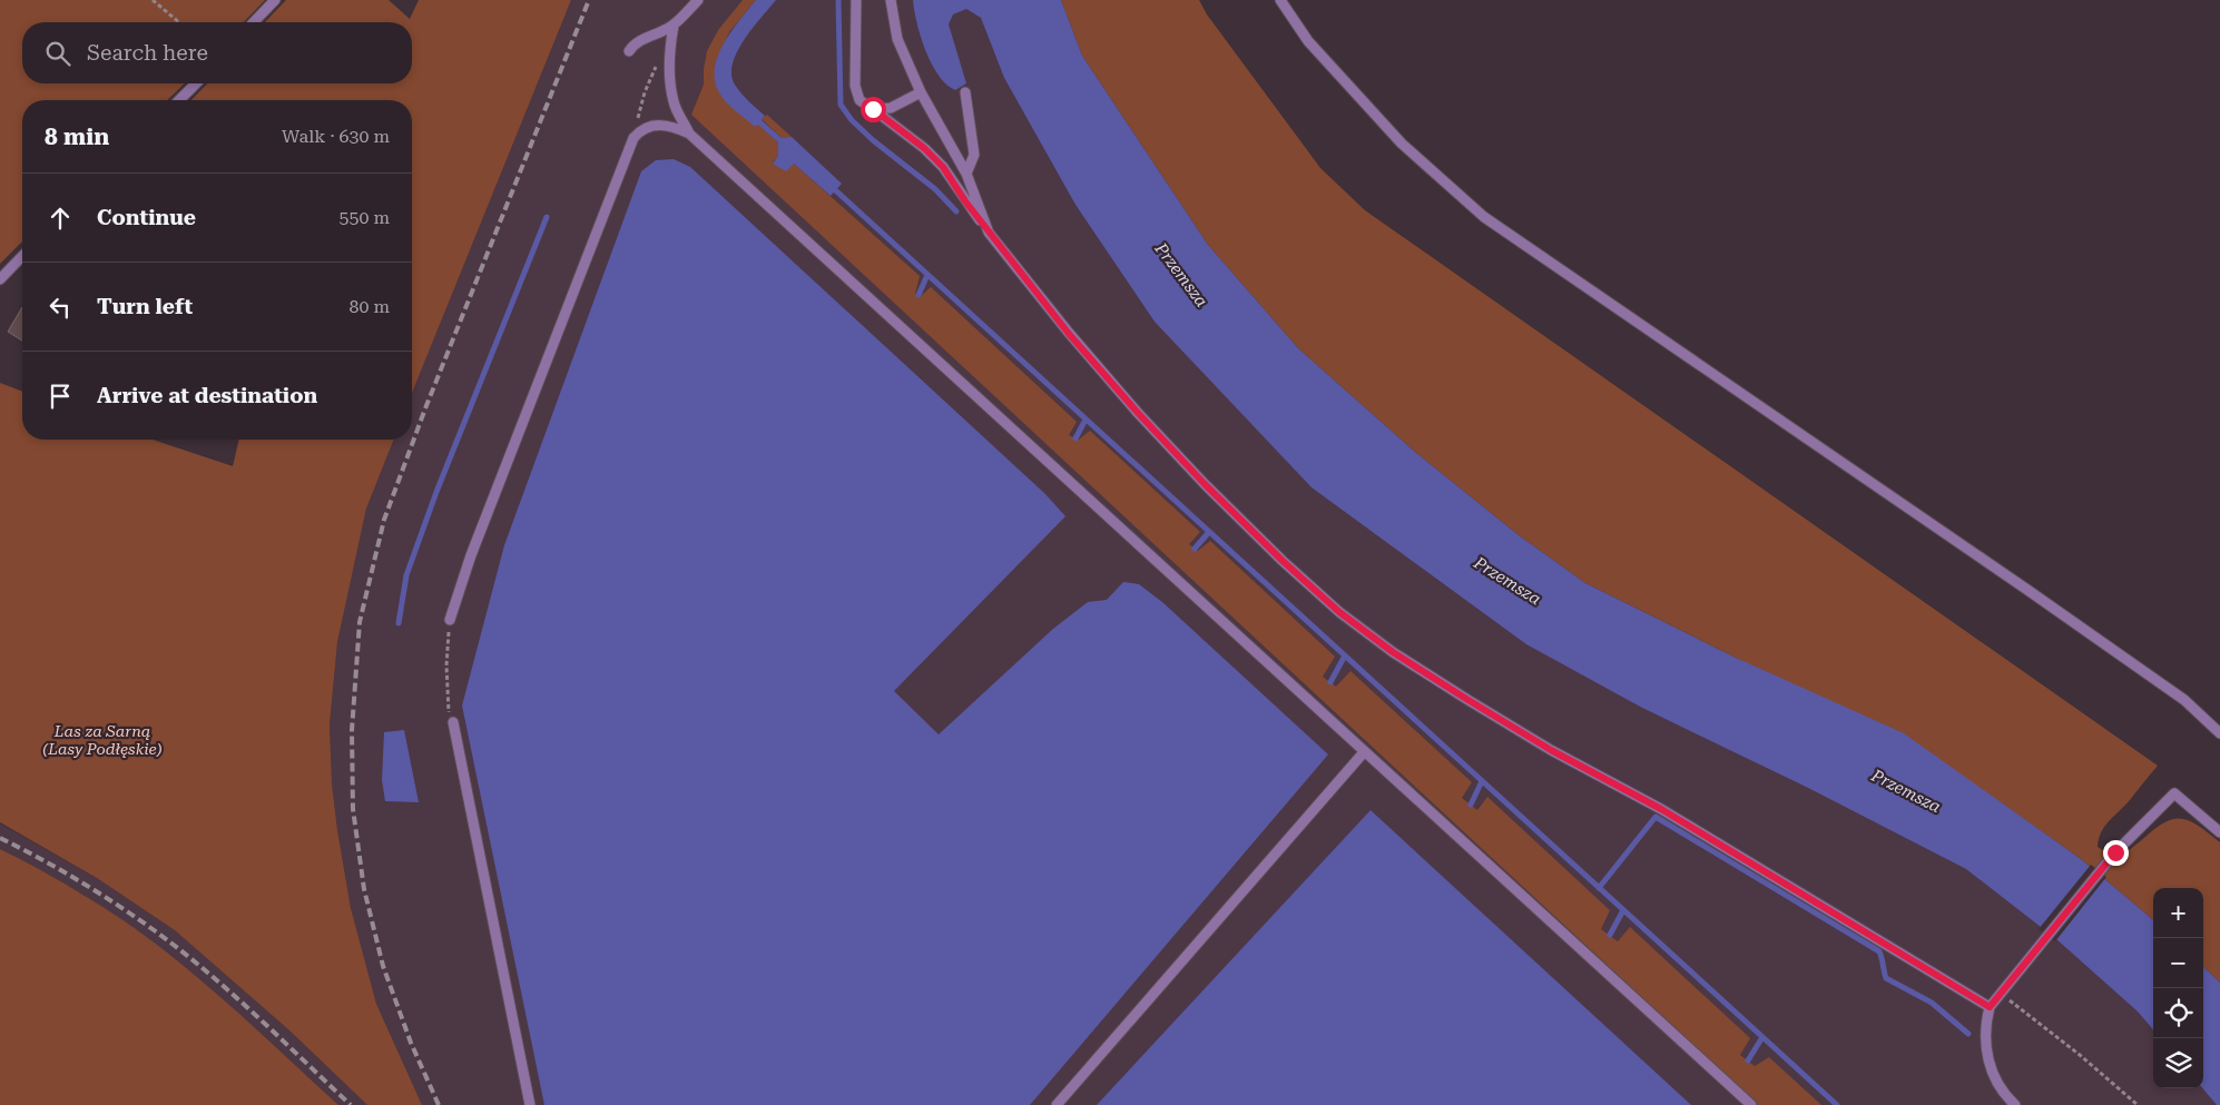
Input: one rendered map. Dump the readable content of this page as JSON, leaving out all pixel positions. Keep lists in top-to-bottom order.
{
  "water": ["Przemsza"],
  "parks": ["Las za Sarną (Lasy Podłęskie)"],
  "page": {
    "search": "Search here",
    "heading": ["8 min", "Walk · 630 m"],
    "list": [
      ["Continue", "550 m"],
      ["Turn left", "80 m"],
      "Arrive at destination"
    ],
    "map_buttons": ["+", "−"]
  }
}
